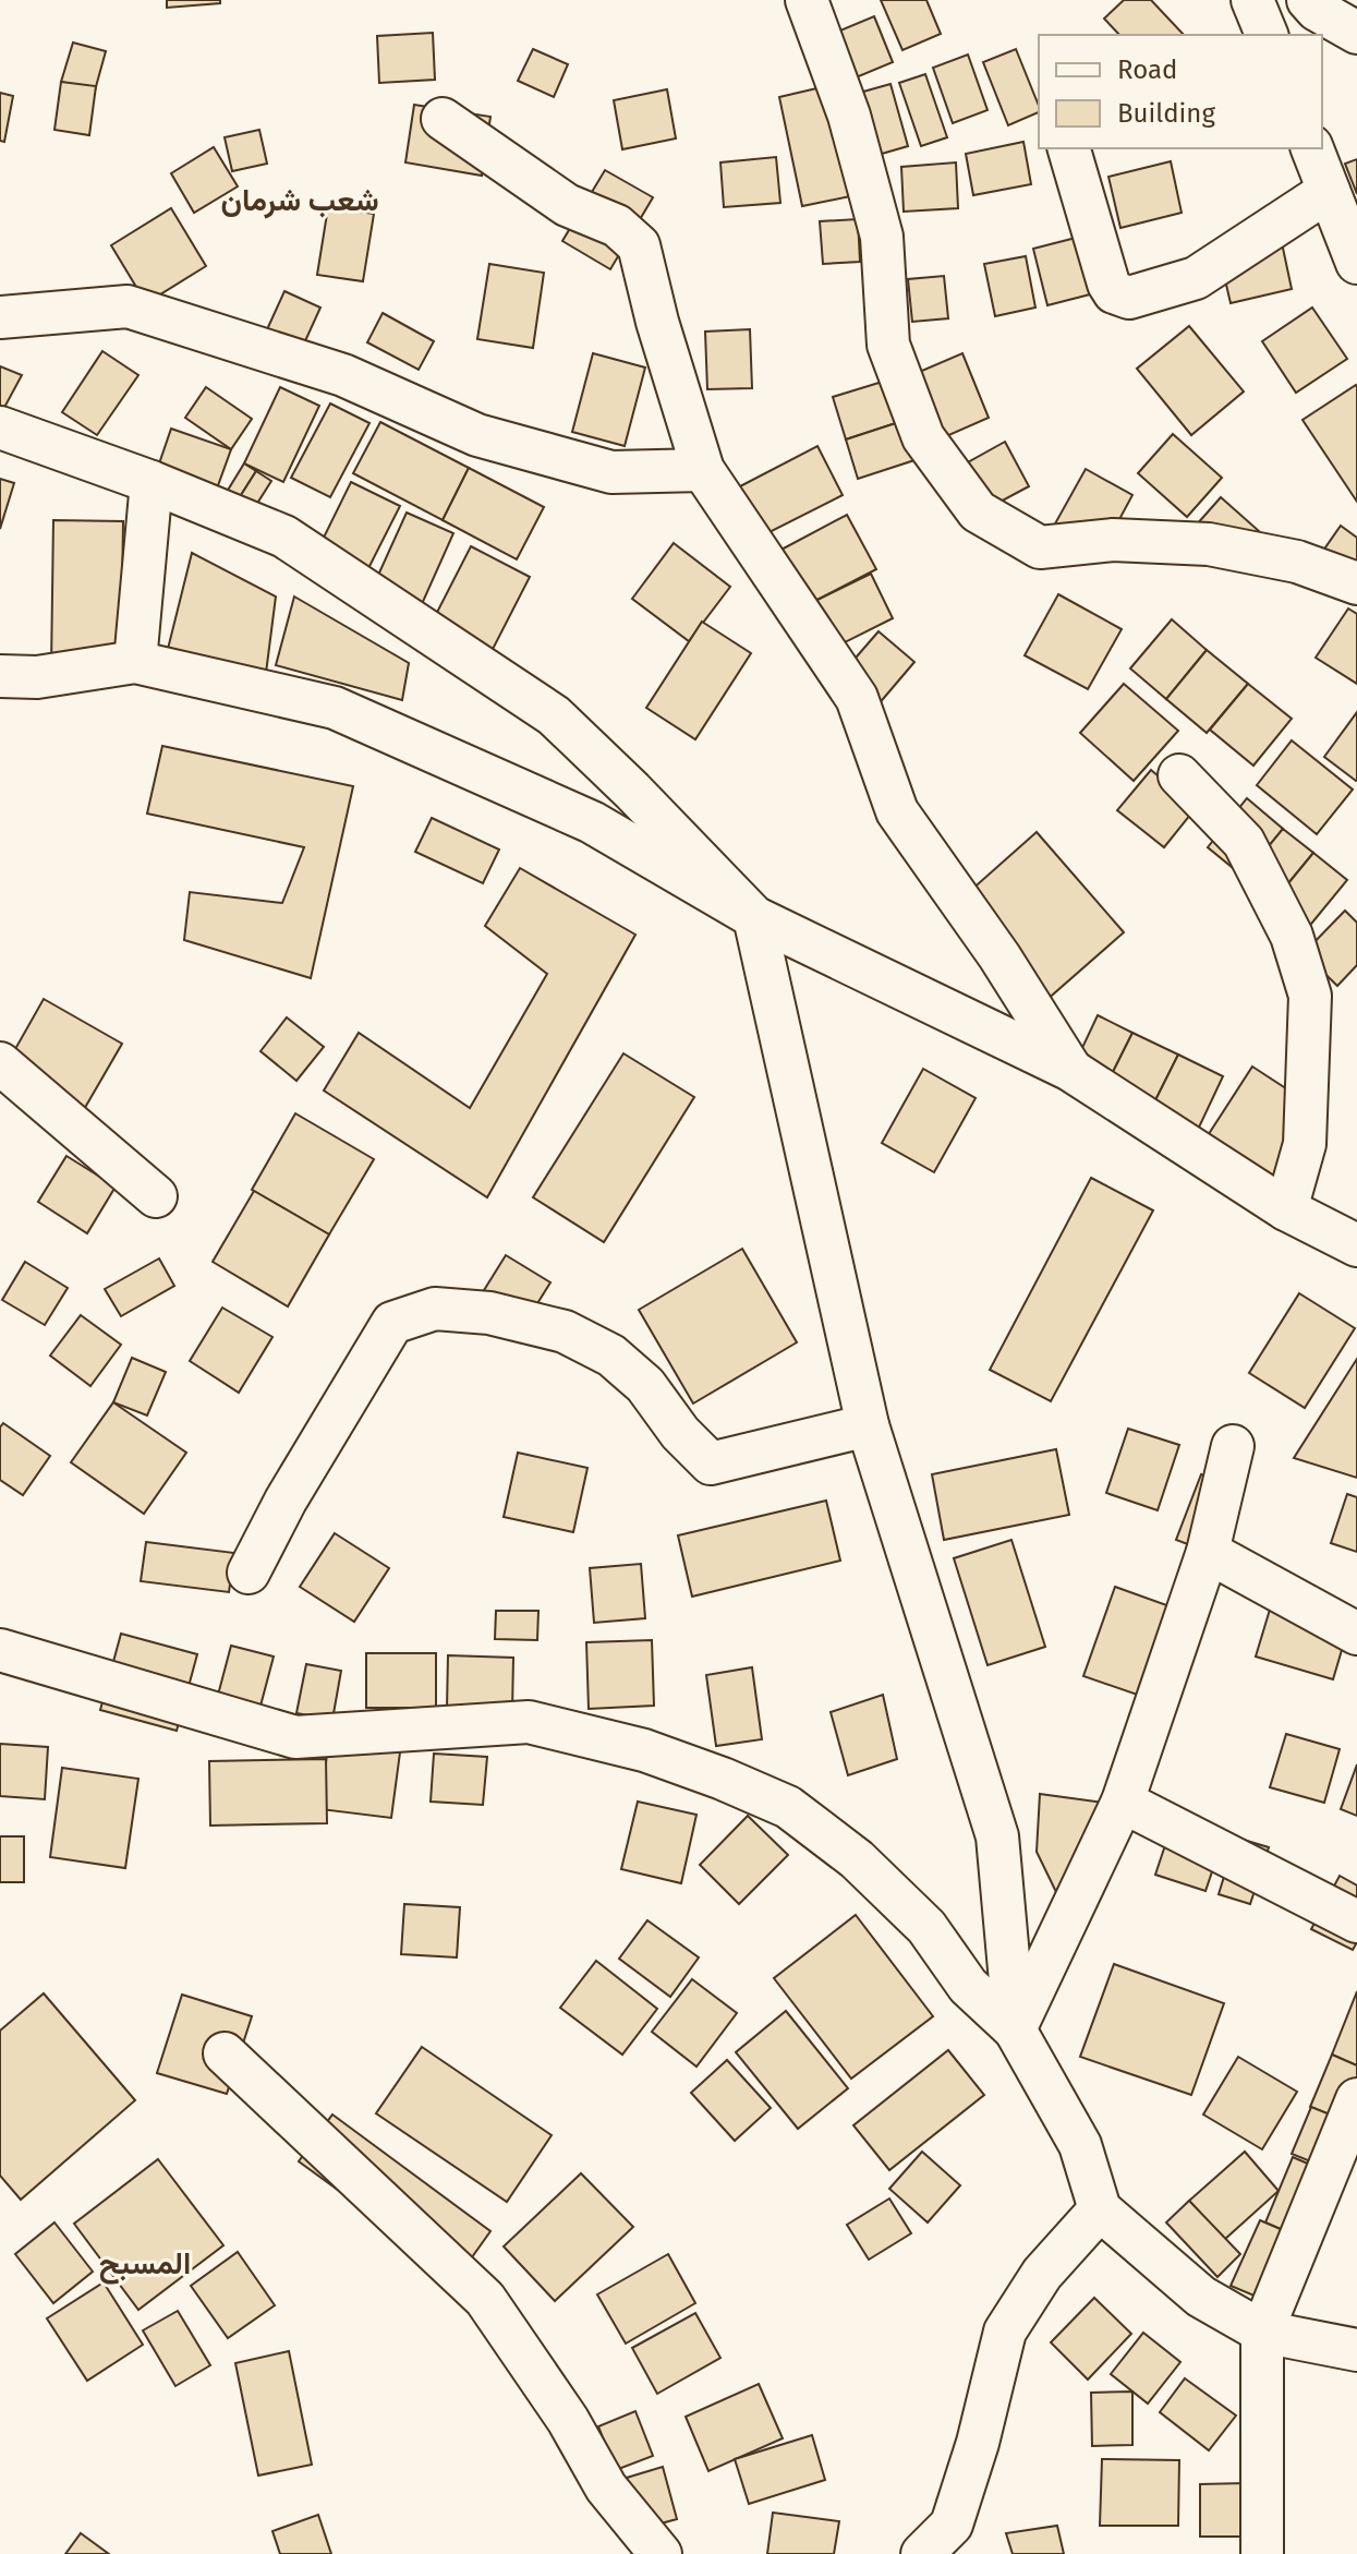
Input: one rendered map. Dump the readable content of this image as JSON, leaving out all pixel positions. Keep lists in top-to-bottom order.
{
  "districts": ["شعب شرمان", "المسبح"],
  "legend": ["Road", "Building"]
}
